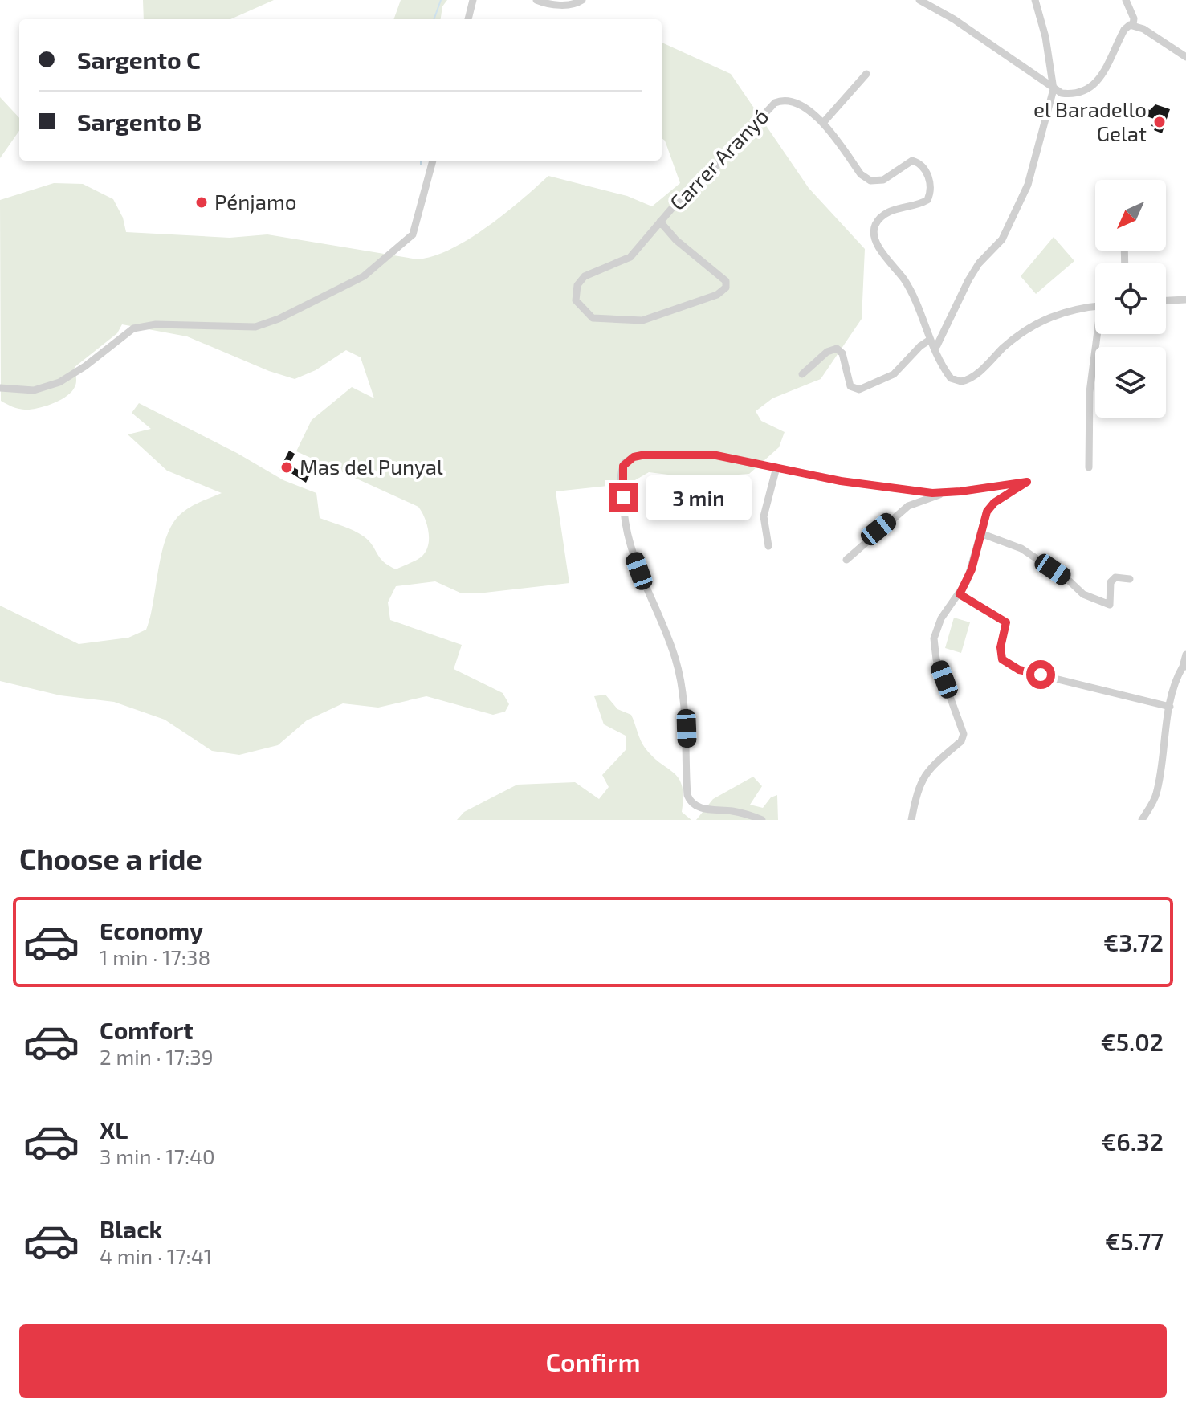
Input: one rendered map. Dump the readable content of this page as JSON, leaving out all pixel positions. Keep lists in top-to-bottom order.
{
  "streets": {
    "street": ["Carrer Aranyó"]
  },
  "places": ["el Baradello Gelat", "Pénjamo", "Mas del Punyal"],
  "north": "bottom left",
  "page": {
    "banner": ["Sargento C", "Sargento B"],
    "bubble": "3 min",
    "heading": "Choose a ride",
    "list": [
      {
        "name": "Economy",
        "note": "1 min · 17:38",
        "value": "€3.72"
      },
      {
        "name": "Comfort",
        "note": "2 min · 17:39",
        "value": "€5.02"
      },
      {
        "name": "XL",
        "note": "3 min · 17:40",
        "value": "€6.32"
      },
      {
        "name": "Black",
        "note": "4 min · 17:41",
        "value": "€5.77"
      }
    ],
    "buttons": "Confirm"
  }
}
